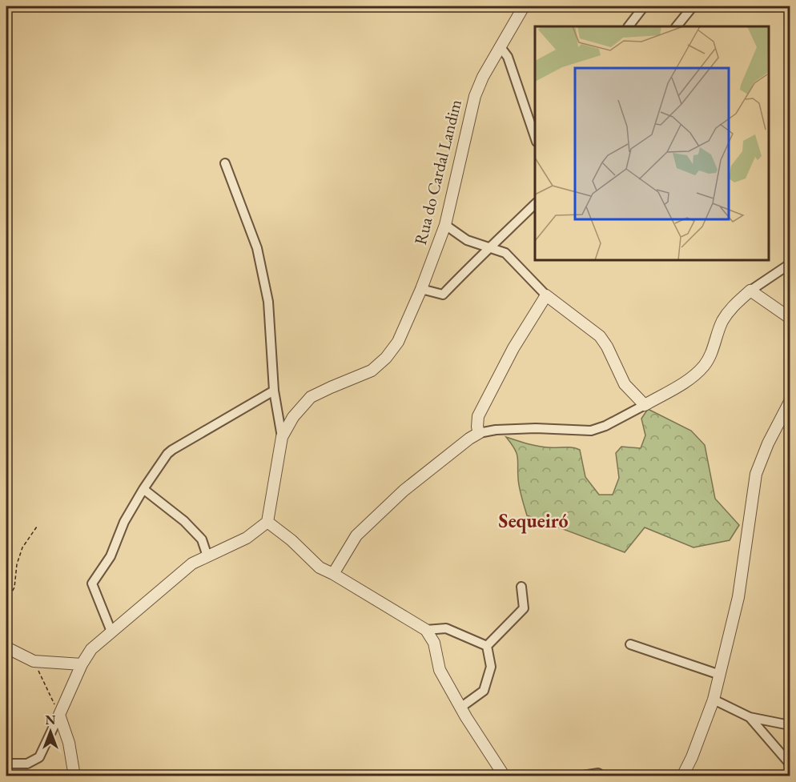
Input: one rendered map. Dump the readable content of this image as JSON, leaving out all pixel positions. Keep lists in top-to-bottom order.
{
  "streets": {
    "street": ["Rua do Cardal Landim"]
  },
  "districts": ["Sequeiró"],
  "north": "top"
}
